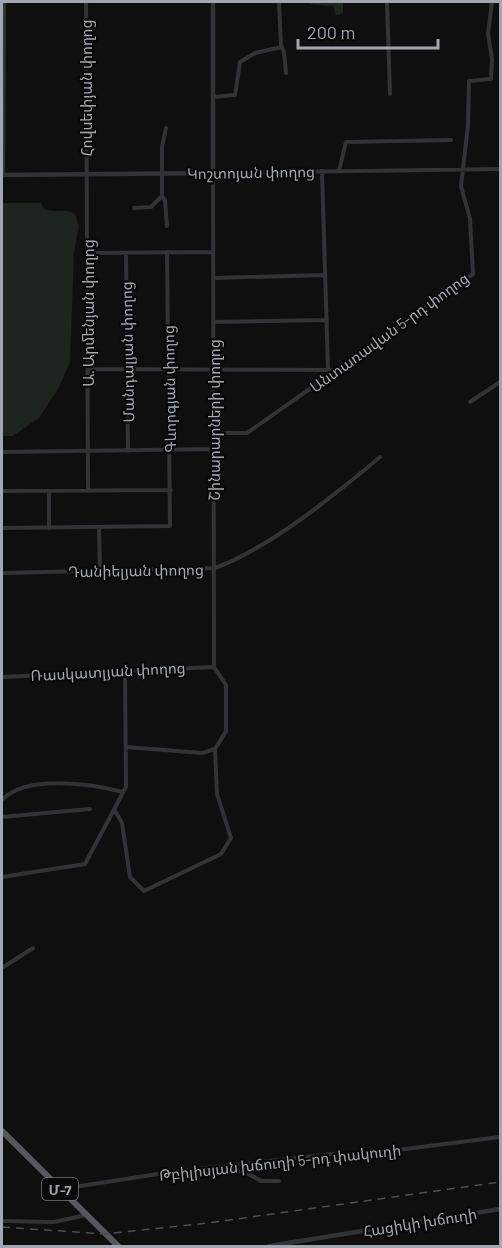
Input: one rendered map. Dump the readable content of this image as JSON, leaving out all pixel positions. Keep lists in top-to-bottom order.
{
  "streets": {
    "highway": ["Մ-7"],
    "street": [
      "Հովսեփյան փողոց",
      "Կոշտոյան փողոց",
      "Ա. Արմենյան փողոց",
      "Անտառավան 5-րդ փողոց",
      "Մանդալյան փողոց",
      "Գևորգյան փողոց",
      "Շինարարների փողոց",
      "Դանիելյան փողոց",
      "Ռասկատլյան փողոց",
      "Թբիլիսյան խճուղի 5-րդ փակուղի",
      "Հացիկի խճուղի"
    ]
  },
  "crossings": [
    ["Հովսեփյան փողոց", "Կոշտոյան փողոց"],
    ["Հովսեփյան փողոց", "Ա. Արմենյան փողոց"],
    ["Կոշտոյան փողոց", "Ա. Արմենյան փողոց"],
    ["Կոշտոյան փողոց", "Անտառավան 5-րդ փողոց"],
    ["Կոշտոյան փողոց", "Շինարարների փողոց"],
    ["Անտառավան 5-րդ փողոց", "Շինարարների փողոց"],
    ["Շինարարների փողոց", "Դանիելյան փողոց"],
    ["Շինարարների փողոց", "Ռասկատլյան փողոց"],
    ["Թբիլիսյան խճուղի 5-րդ փակուղի", "Մ-7"]
  ],
  "scale_bar": "200 m"
}
